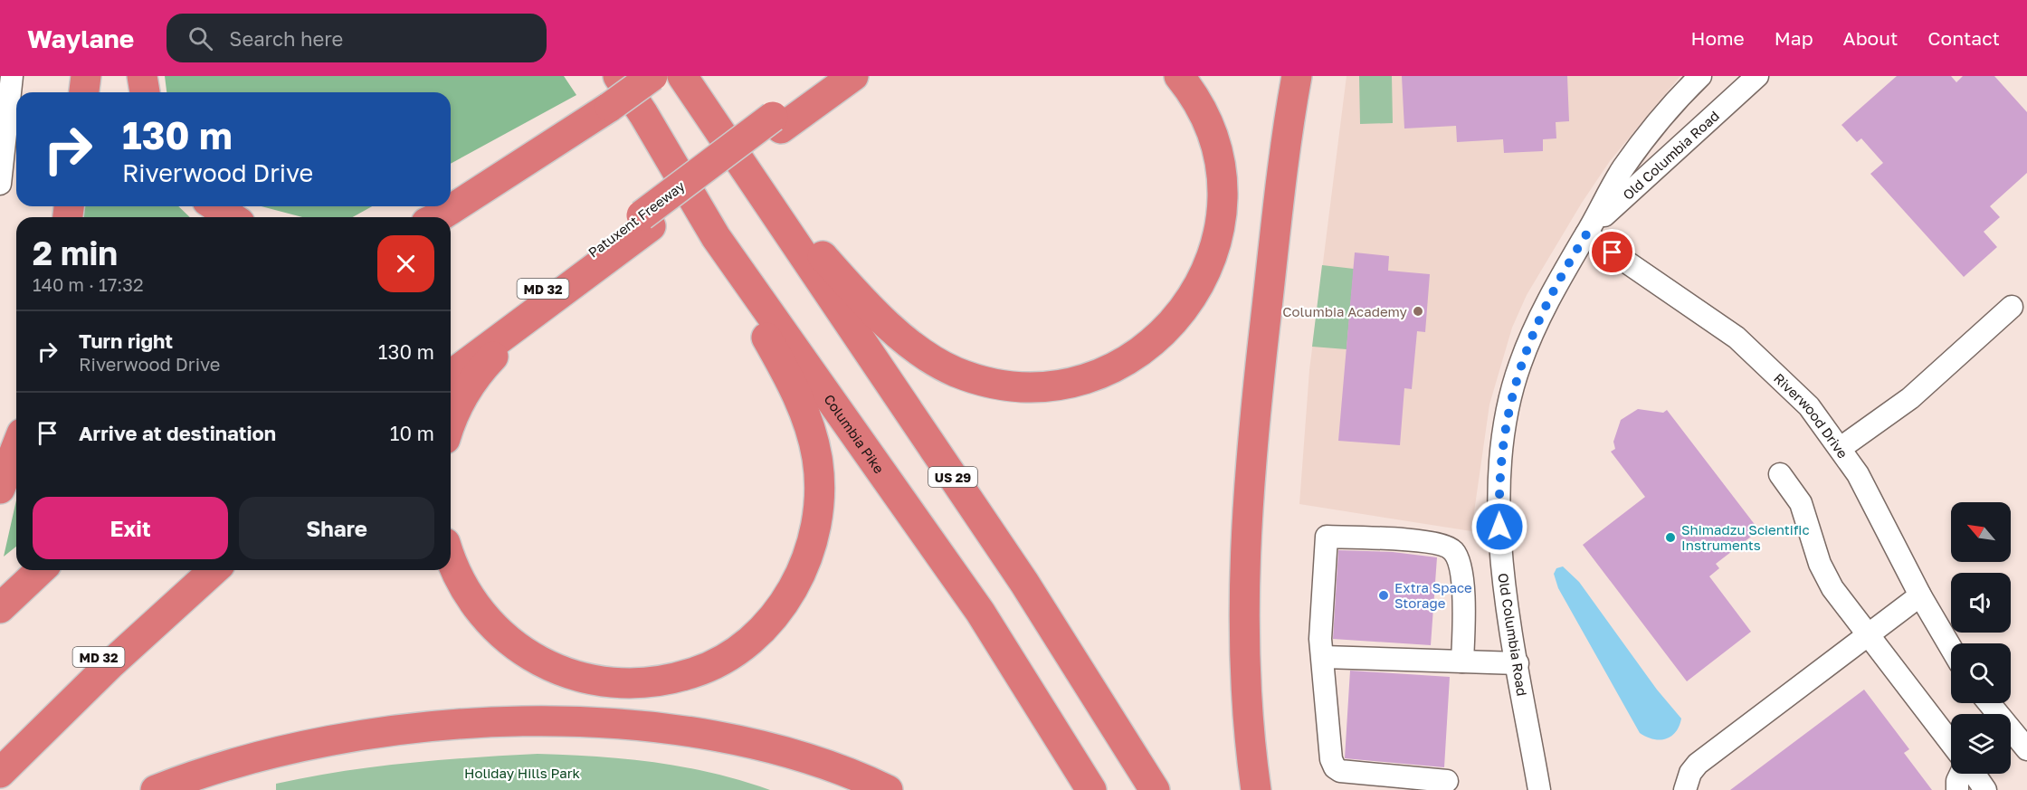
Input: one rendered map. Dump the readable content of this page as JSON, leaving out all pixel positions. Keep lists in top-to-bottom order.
{
  "streets": {
    "highway": [
      "Patuxent Freeway",
      "MD 32",
      "Columbia Pike",
      "US 29"
    ],
    "street": ["Old Columbia Road", "Riverwood Drive"]
  },
  "crossings": [
    ["Old Columbia Road", "Riverwood Drive"]
  ],
  "parks": ["Holiday Hills Park"],
  "places": ["Columbia Academy", "Shimadzu Scientific Instruments", "Extra Space Storage"],
  "north": "top left",
  "page": {
    "header": "Waylane",
    "search": "Search here",
    "nav": [
      "Home",
      "Map",
      "About",
      "Contact"
    ],
    "turn": ["130 m", "Riverwood Drive"],
    "heading": ["2 min", "140 m · 17:32"],
    "list": [
      {
        "name": "Turn right",
        "note": "Riverwood Drive",
        "value": "130 m"
      },
      {
        "name": "Arrive at destination",
        "value": "10 m"
      }
    ],
    "buttons": ["Exit", "Share"]
  }
}
